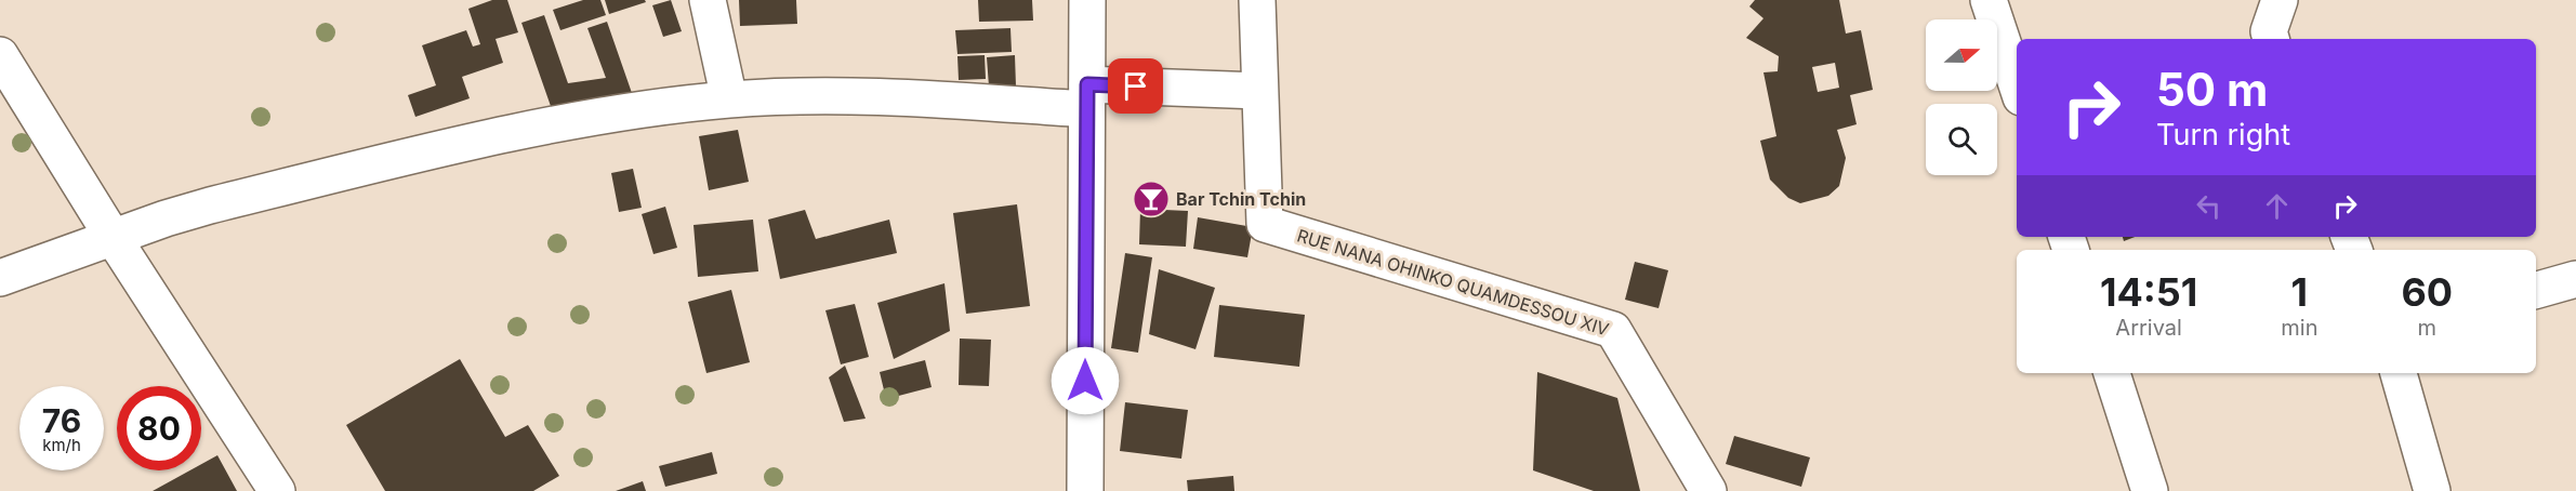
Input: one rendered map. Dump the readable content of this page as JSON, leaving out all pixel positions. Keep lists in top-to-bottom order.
{
  "streets": {
    "main road": ["RUE NANA OHINKO QUAMDESSOU XIV"]
  },
  "places": {
    "bar": ["Bar Tchin Tchin"]
  },
  "north": "right",
  "page": {
    "turn": ["50 m", "Turn right"],
    "eta": [
      "14:51",
      "Arrival",
      "1",
      "min",
      "60",
      "m"
    ],
    "speed": "76 km/h",
    "limit": "80"
  }
}
